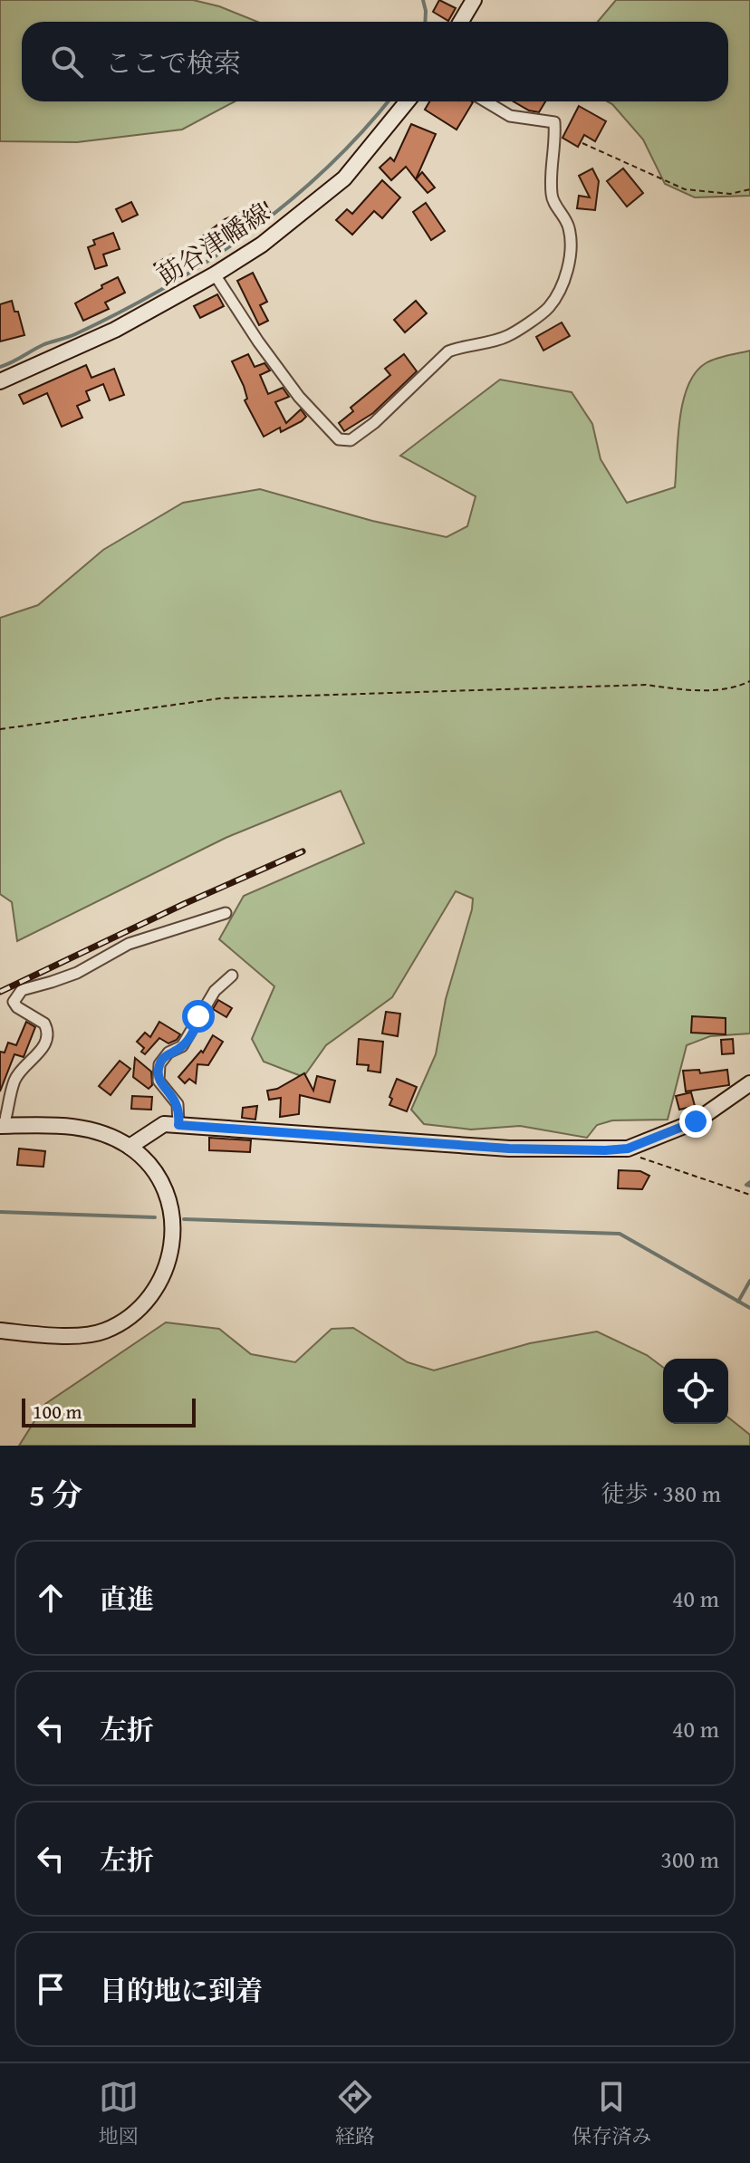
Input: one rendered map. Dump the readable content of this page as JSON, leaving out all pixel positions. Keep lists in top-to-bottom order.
{
  "streets": {
    "street": ["莇谷津幡線"]
  },
  "scale_bar": "100 m",
  "page": {
    "search": "ここで検索",
    "scale": "100 m",
    "heading": ["5 分", "徒歩 · 380 m"],
    "list": [
      ["直進", "40 m"],
      ["左折", "40 m"],
      ["左折", "300 m"],
      "目的地に到着"
    ],
    "nav": ["地図", "経路", "保存済み"]
  }
}
